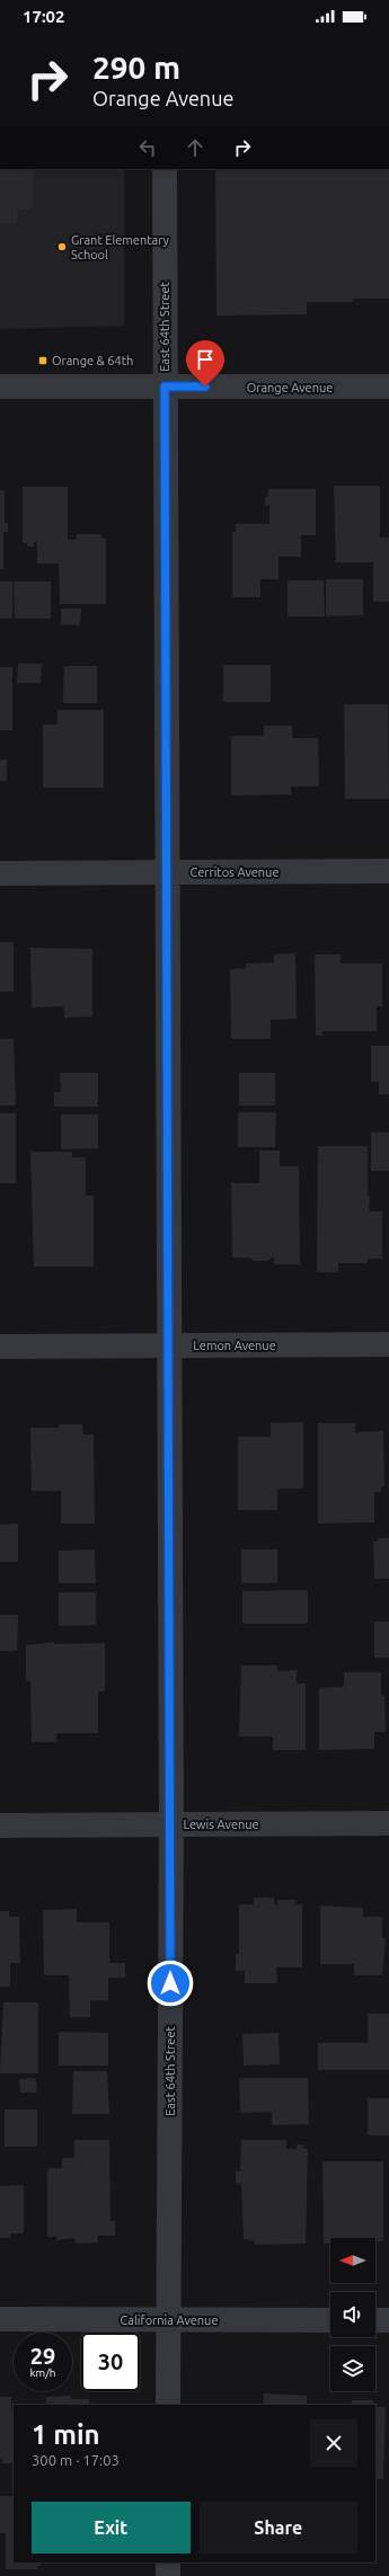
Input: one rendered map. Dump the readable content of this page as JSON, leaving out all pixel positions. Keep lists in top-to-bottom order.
{
  "streets": {
    "street": [
      "East 64th Street",
      "Orange Avenue",
      "Cerritos Avenue",
      "Lemon Avenue",
      "Lewis Avenue",
      "California Avenue"
    ]
  },
  "crossings": [
    ["East 64th Street", "Orange Avenue"],
    ["East 64th Street", "Cerritos Avenue"],
    ["East 64th Street", "Lemon Avenue"],
    ["East 64th Street", "Lewis Avenue"],
    ["East 64th Street", "California Avenue"]
  ],
  "places": {
    "other": ["Grant Elementary School"],
    "transit": ["Orange & 64th"]
  },
  "north": "left",
  "page": {
    "status": "17:02",
    "turn": ["290 m", "Orange Avenue"],
    "speed": "29 km/h",
    "limit": "30",
    "heading": ["1 min", "300 m · 17:03"],
    "buttons": ["Exit", "Share"]
  }
}
